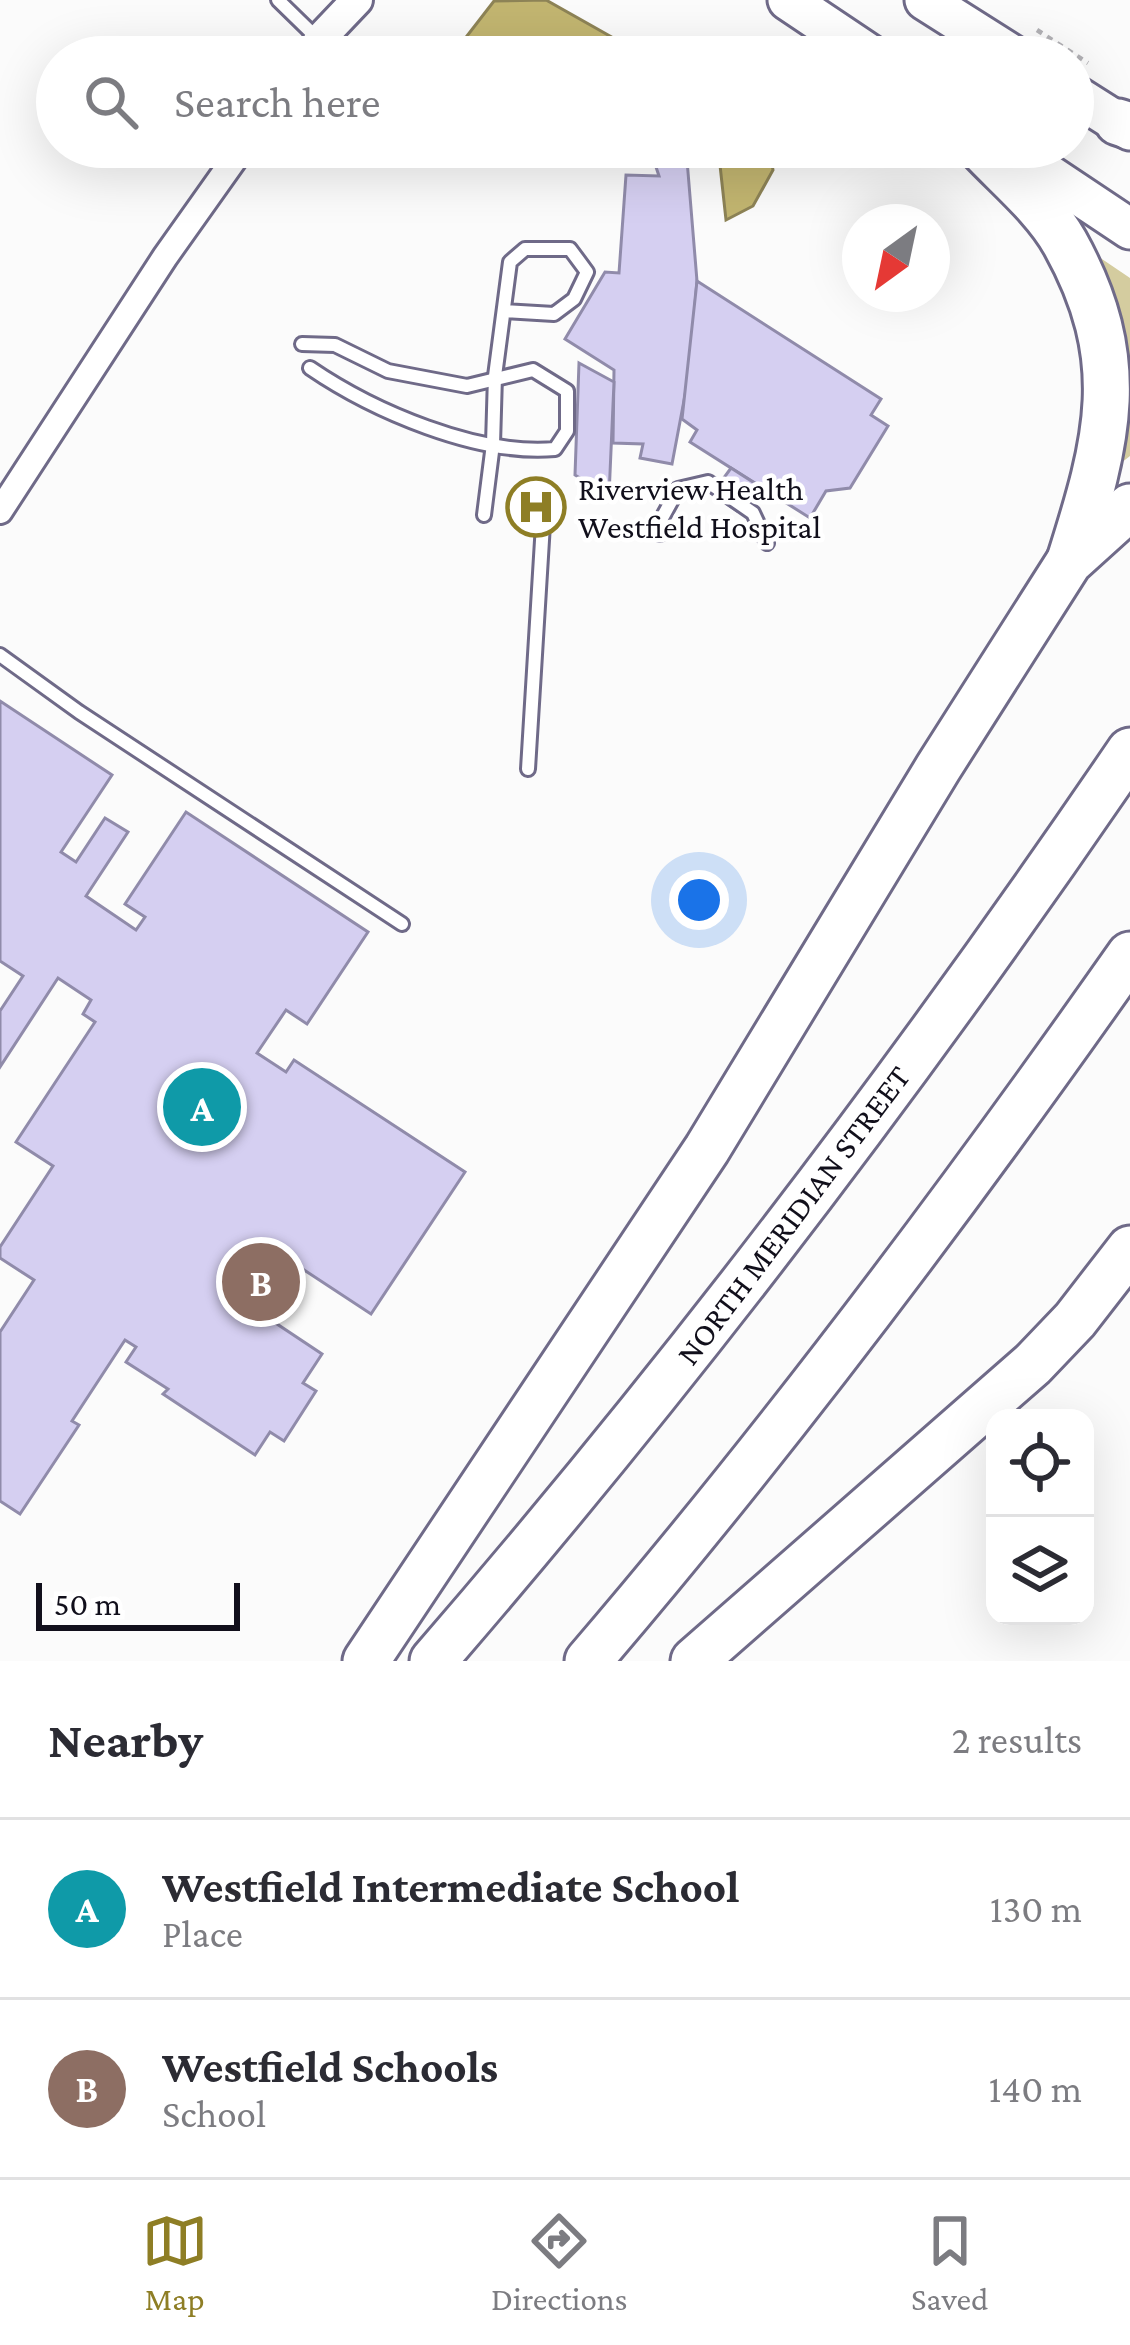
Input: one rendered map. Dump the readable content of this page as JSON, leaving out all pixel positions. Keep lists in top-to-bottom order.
{
  "streets": {
    "highway": ["NORTH MERIDIAN STREET"]
  },
  "places": {
    "hospital": ["Riverview Health Westfield Hospital"]
  },
  "scale_bar": "50 m",
  "north": "bottom left",
  "page": {
    "search": "Search here",
    "pins": ["A", "B"],
    "scale": "50 m",
    "heading": ["Nearby", "2 results"],
    "list": [
      {
        "mark": "A",
        "name": "Westfield Intermediate School",
        "note": "Place",
        "value": "130 m"
      },
      {
        "mark": "B",
        "name": "Westfield Schools",
        "note": "School",
        "value": "140 m"
      }
    ],
    "nav": ["Map", "Directions", "Saved"]
  }
}
